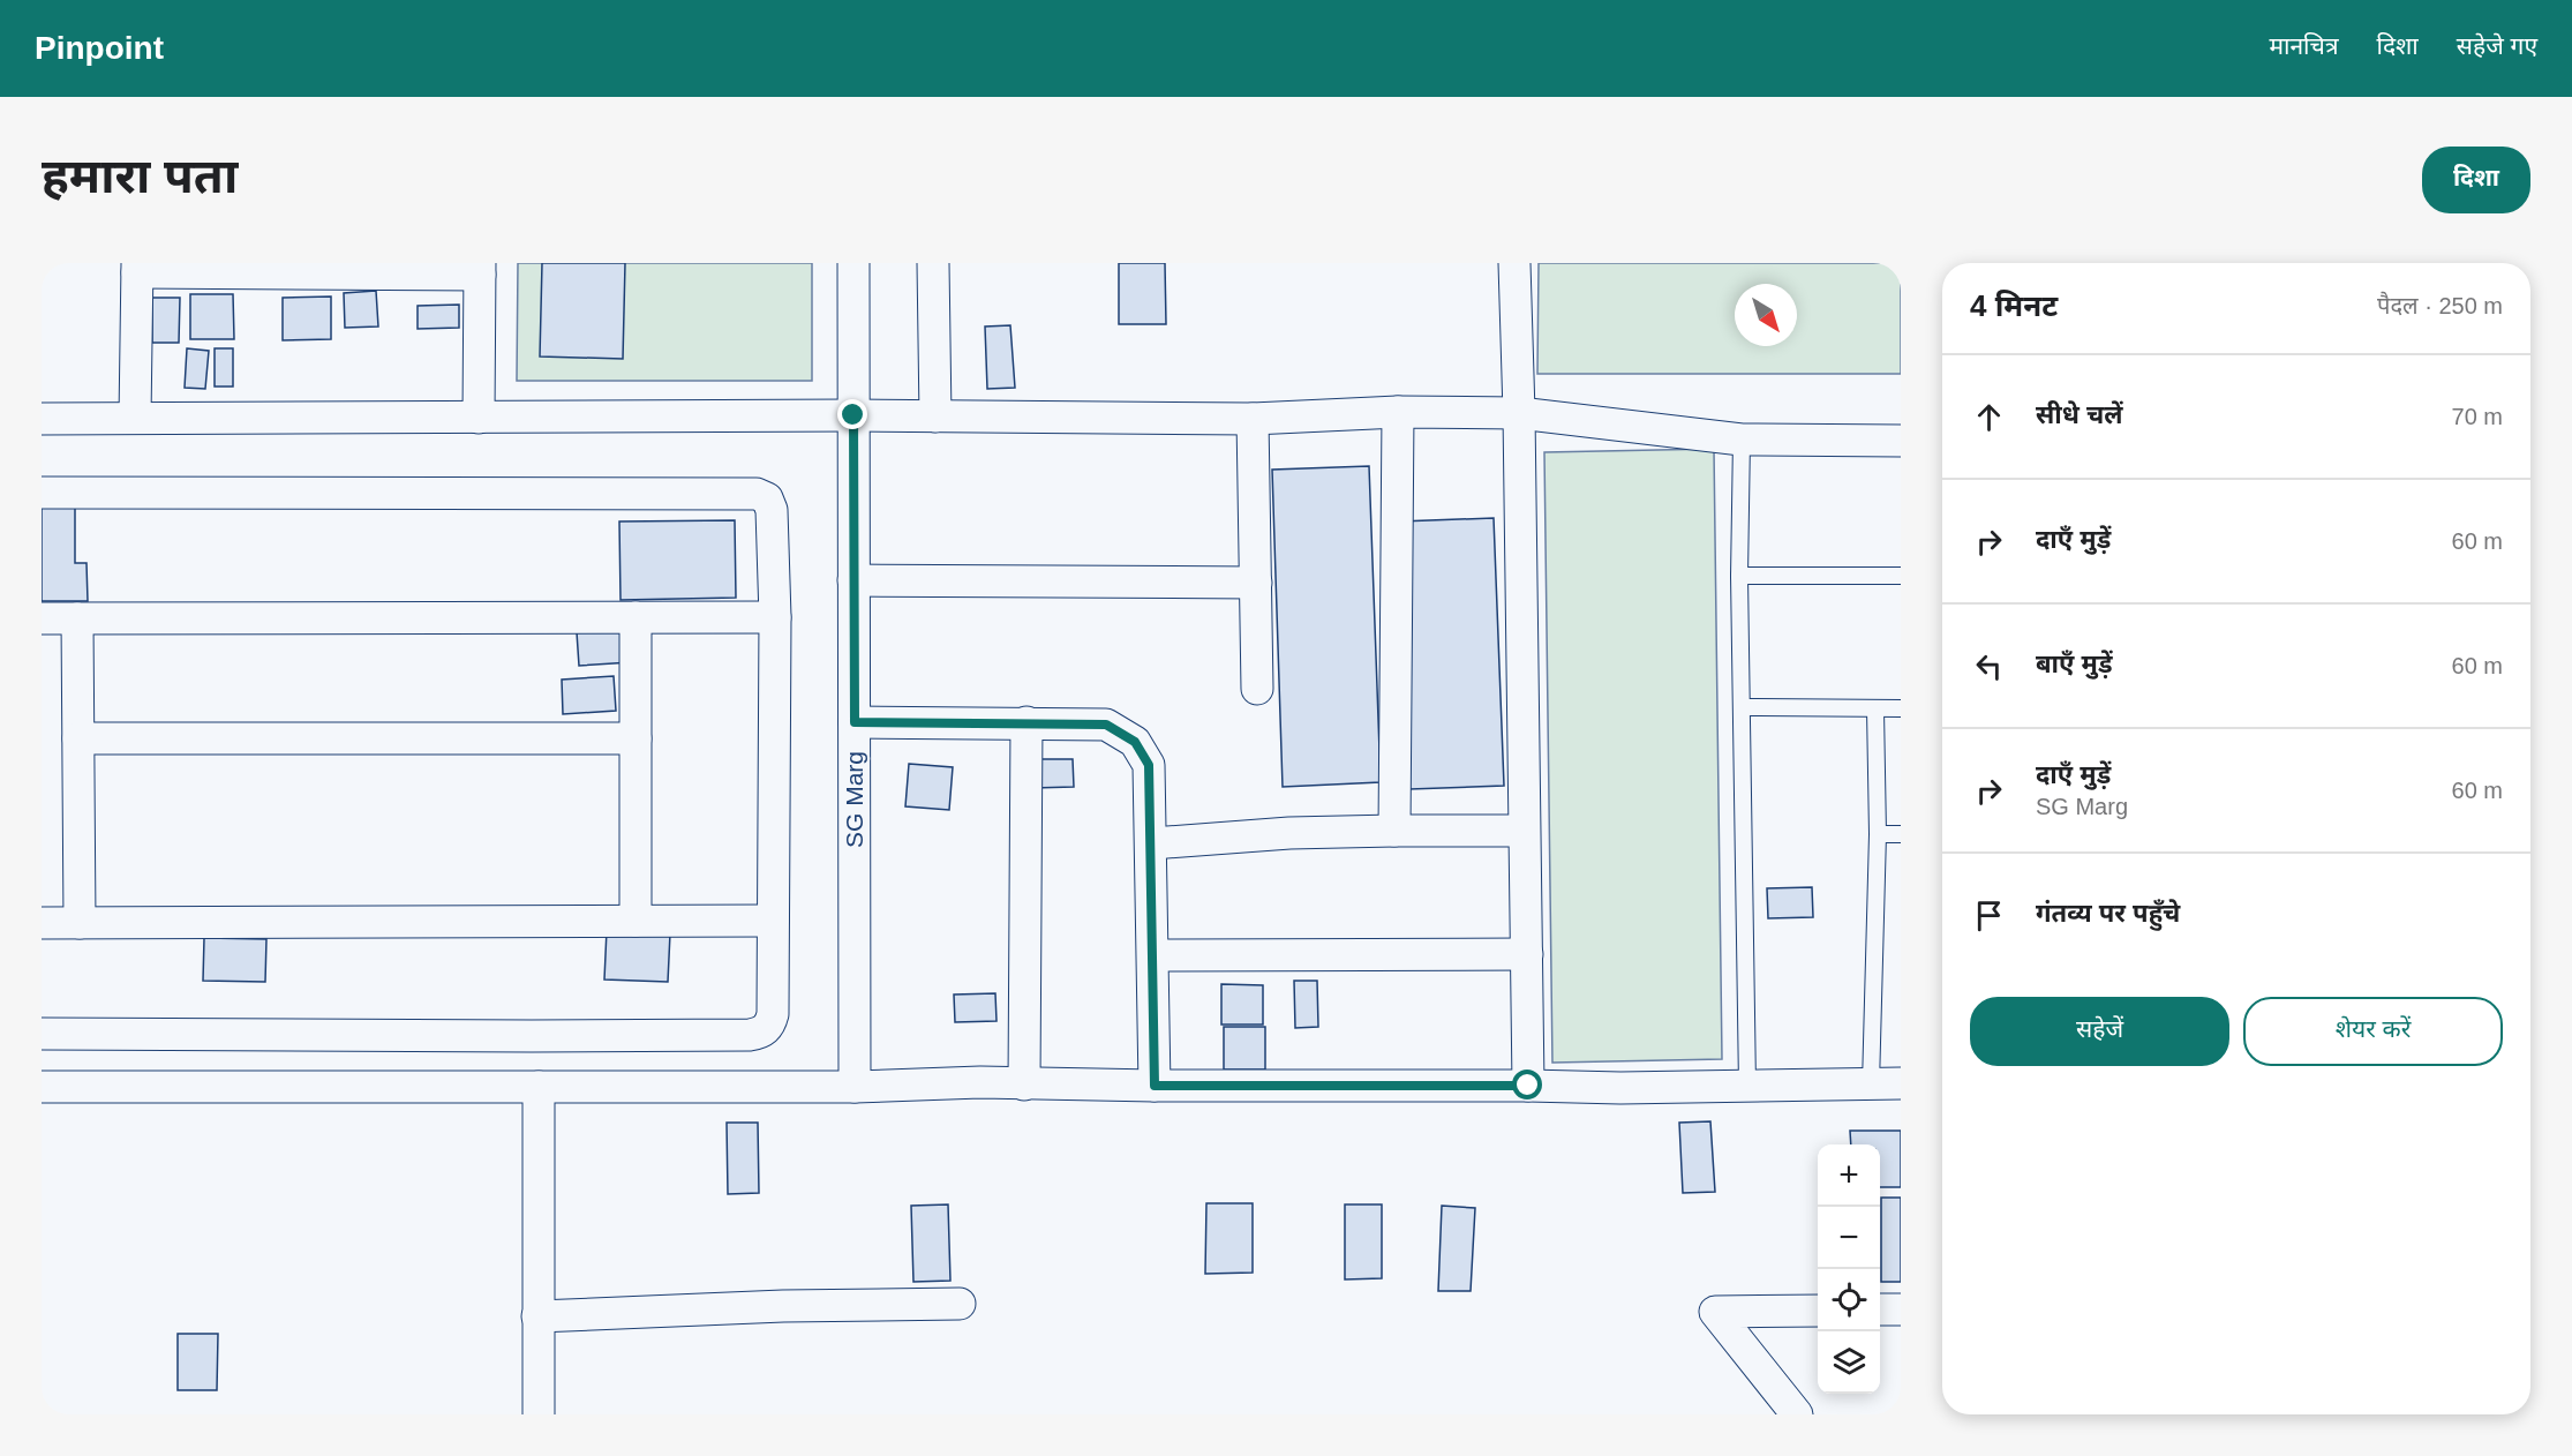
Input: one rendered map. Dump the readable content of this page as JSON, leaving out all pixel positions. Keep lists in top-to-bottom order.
{
  "streets": {
    "street": ["SG Marg"]
  },
  "north": "bottom right",
  "page": {
    "header": "Pinpoint",
    "nav": ["मानचित्र", "दिशा", "सहेजे गए"],
    "buttons": [
      "दिशा",
      ["सहेजें", "शेयर करें"]
    ],
    "title": "हमारा पता",
    "heading": ["4 मिनट", "पैदल · 250 m"],
    "list": [
      ["सीधे चलें", "70 m"],
      ["दाएँ मुड़ें", "60 m"],
      ["बाएँ मुड़ें", "60 m"],
      ["दाएँ मुड़ें", "SG Marg", "60 m"],
      "गंतव्य पर पहुँचे"
    ],
    "map_buttons": ["+", "−"]
  }
}
